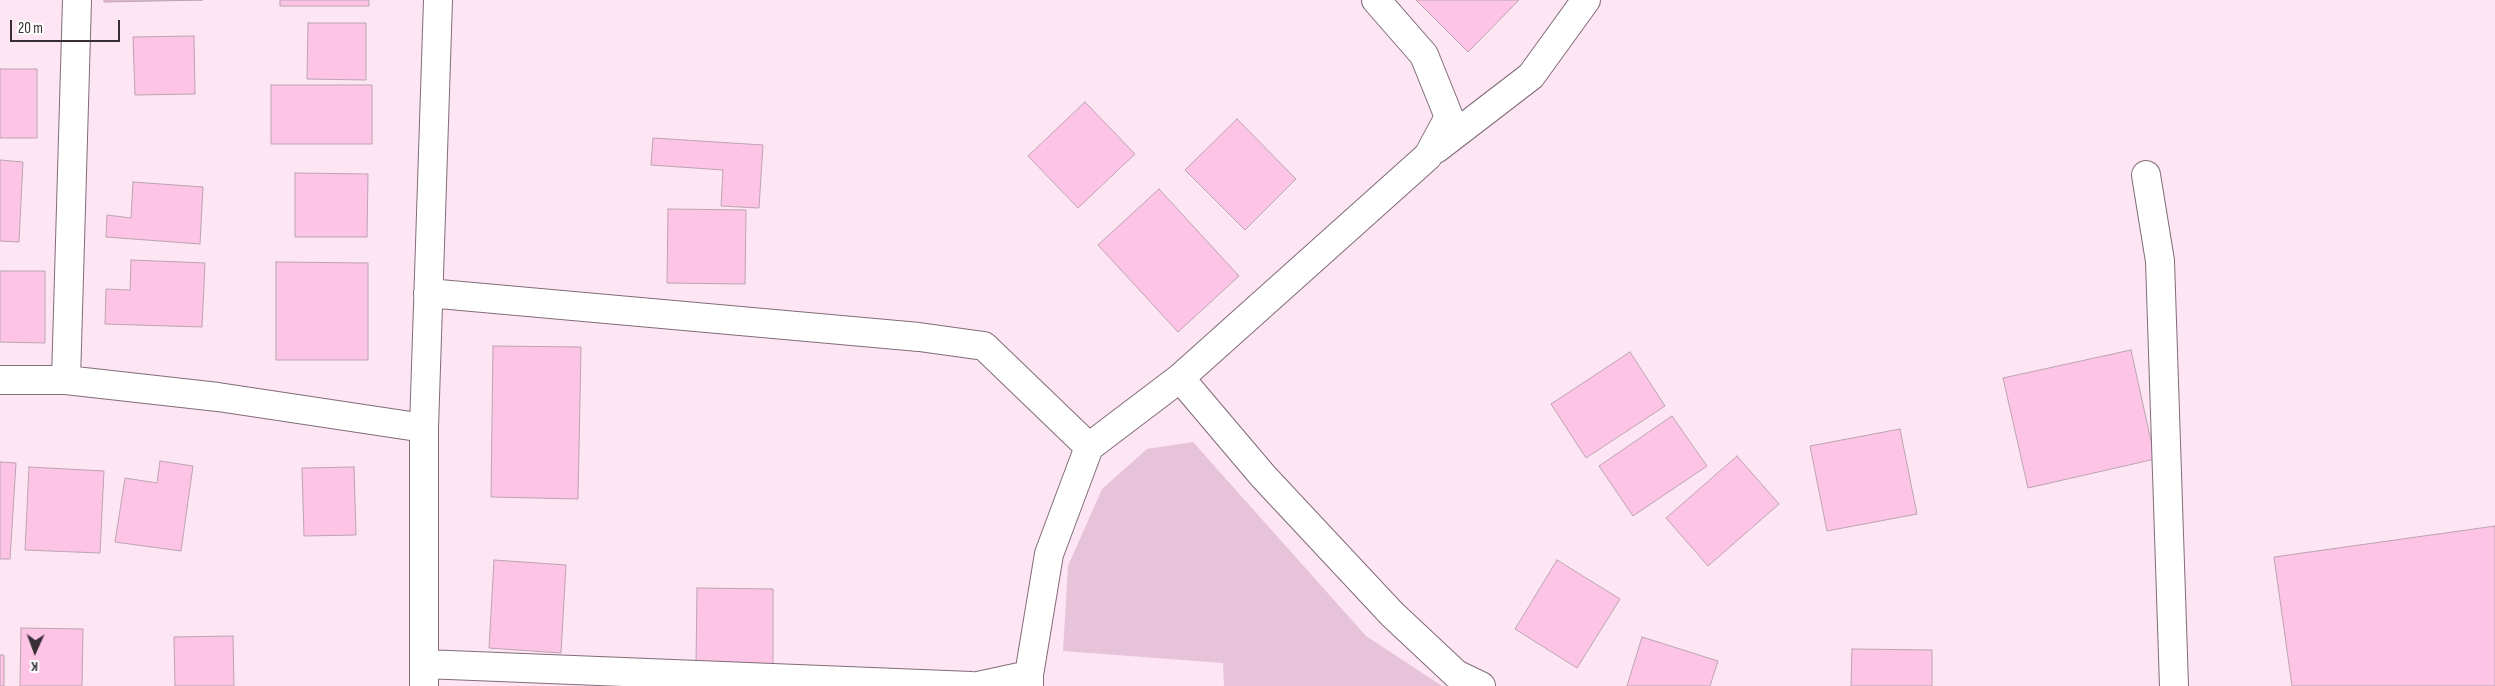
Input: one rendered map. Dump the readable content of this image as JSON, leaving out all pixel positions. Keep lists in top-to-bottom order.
{
  "scale_bar": "20 m",
  "north": "bottom"
}
